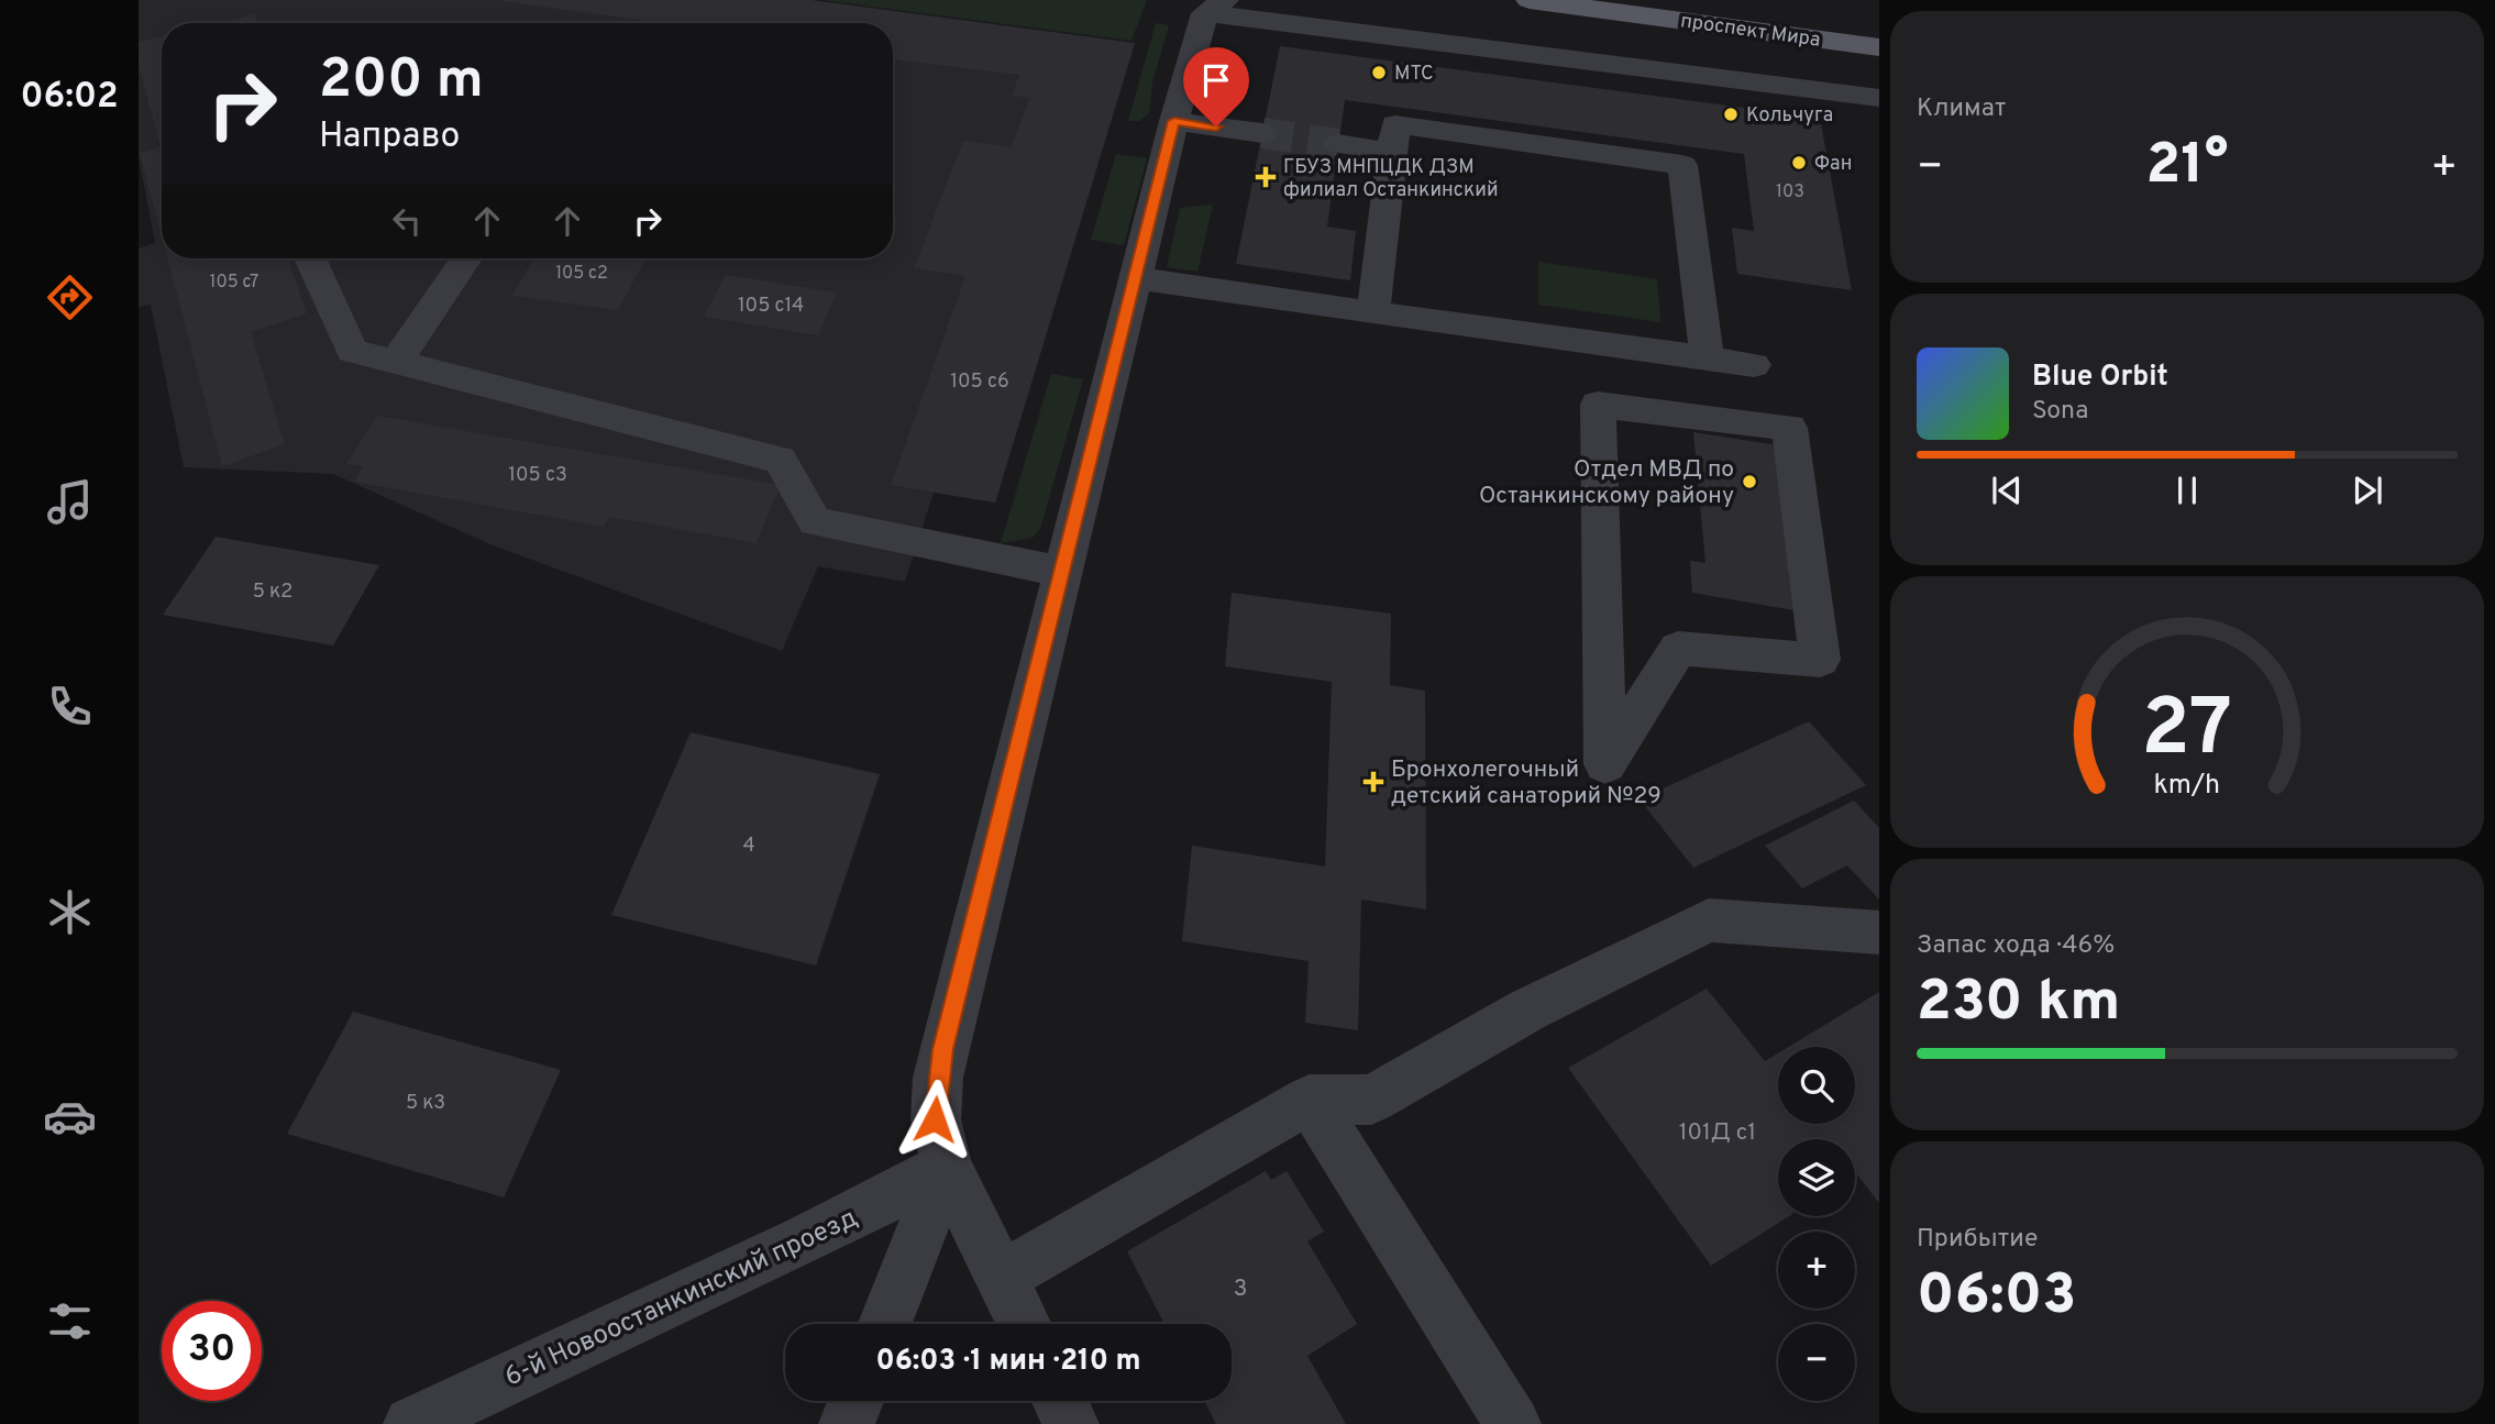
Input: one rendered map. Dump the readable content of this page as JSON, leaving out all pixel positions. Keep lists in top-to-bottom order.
{
  "streets": {
    "main road": ["проспект Мира"],
    "street": ["6-й Новоостанкинский проезд"]
  },
  "places": {
    "other": [
      "МТС",
      "Кольчуга",
      "Фан",
      "Отдел МВД по Останкинскому району"
    ],
    "health": ["ГБУЗ МНПЦДК ДЗМ филиал Останкинский", "Бронхолегочный детский санаторий №29"]
  },
  "house_numbers": [
    "103",
    "105 с2",
    "105 с7",
    "105 с14",
    "105 с6",
    "105 c3",
    "5 к2",
    "4",
    "5 к3",
    "101Д с1",
    "3"
  ],
  "page": {
    "tabs": "06:02",
    "tile": [
      "Климат",
      ["Запас хода · 46%", "230 km"],
      ["Прибытие", "06:03"]
    ],
    "turn": ["200 m", "Направо"],
    "heat": ["−", "21°", "+"],
    "song": ["Blue Orbit", "Sona"],
    "map_buttons": ["+", "−"],
    "limit": "30",
    "trip": "06:03 · 1 мин · 210 m",
    "gauge": ["27", "km/h"]
  }
}
